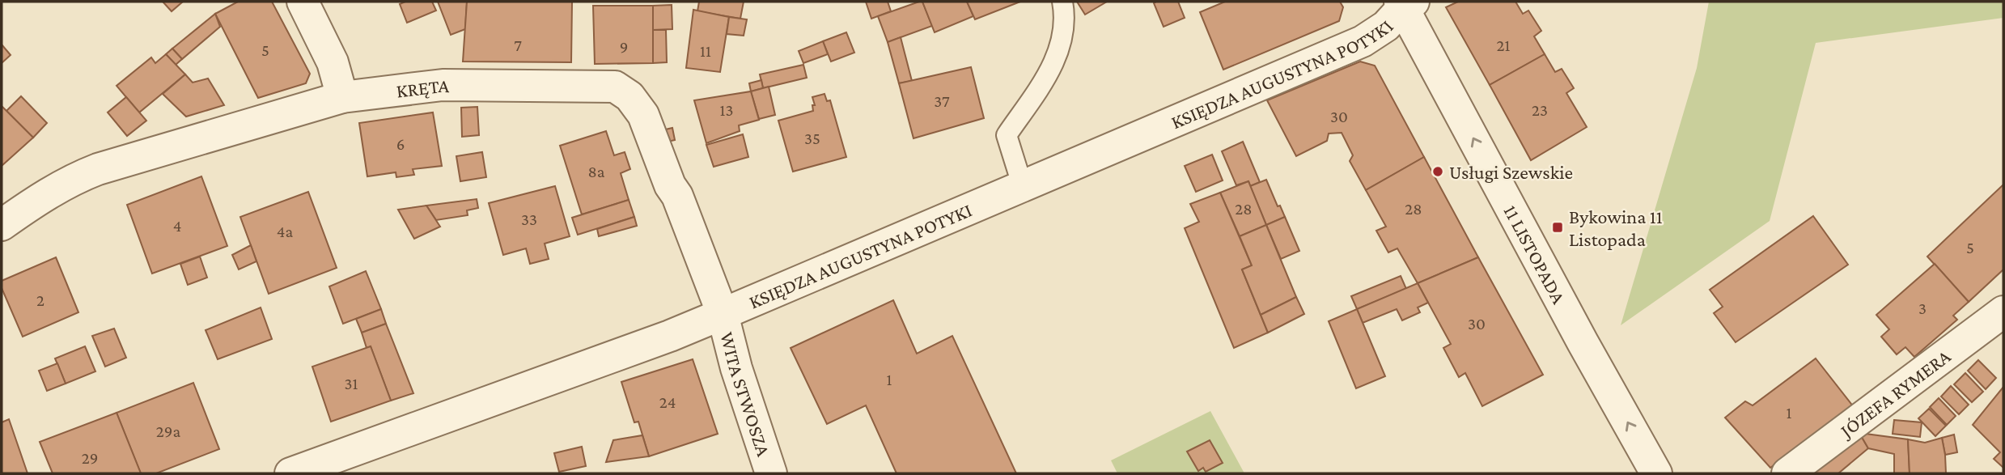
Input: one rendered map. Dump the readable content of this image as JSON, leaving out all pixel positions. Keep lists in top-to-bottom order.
{
  "streets": {
    "street": [
      "KSIĘDZA AUGUSTYNA POTYKI",
      "KRĘTA",
      "11 LISTOPADA",
      "JÓZEFA RYMERA",
      "WITA STWOSZA"
    ]
  },
  "crossings": [
    ["KSIĘDZA AUGUSTYNA POTYKI", "KRĘTA"],
    ["KSIĘDZA AUGUSTYNA POTYKI", "11 LISTOPADA"],
    ["KSIĘDZA AUGUSTYNA POTYKI", "WITA STWOSZA"],
    ["KRĘTA", "WITA STWOSZA"]
  ],
  "one_way": ["11 LISTOPADA"],
  "places": {
    "other": ["Usługi Szewskie"],
    "transit": ["Bykowina 11 Listopada"]
  },
  "house_numbers": [
    "7",
    "21",
    "9",
    "5",
    "11",
    "37",
    "13",
    "23",
    "30",
    "35",
    "6",
    "8a",
    "28",
    "28",
    "33",
    "4",
    "4a",
    "5",
    "2",
    "3",
    "30",
    "1",
    "31",
    "24",
    "1",
    "29a",
    "29"
  ]
}
